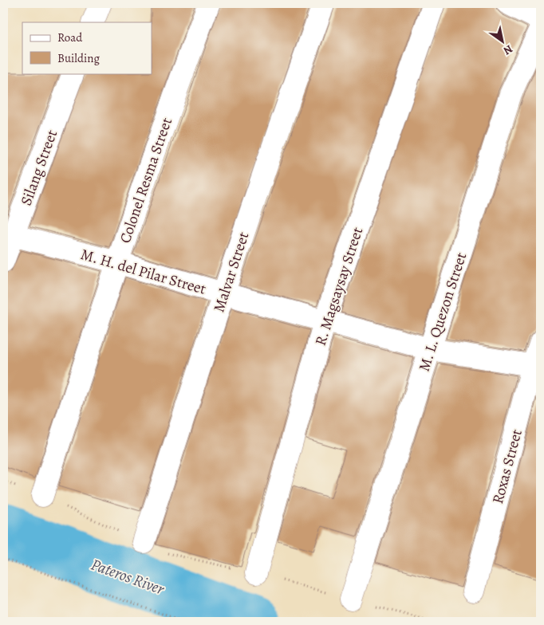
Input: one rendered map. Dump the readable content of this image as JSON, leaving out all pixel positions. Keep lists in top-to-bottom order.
{
  "streets": {
    "street": [
      "Silang Street",
      "Colonel Resma Street",
      "M. H. del Pilar Street",
      "Malvar Street",
      "R. Magsaysay Street",
      "M. L. Quezon Street",
      "Roxas Street"
    ]
  },
  "crossings": [
    ["Silang Street", "M. H. del Pilar Street"],
    ["Colonel Resma Street", "M. H. del Pilar Street"],
    ["M. H. del Pilar Street", "Malvar Street"],
    ["M. H. del Pilar Street", "R. Magsaysay Street"],
    ["M. H. del Pilar Street", "M. L. Quezon Street"],
    ["M. H. del Pilar Street", "Roxas Street"]
  ],
  "water": ["Pateros River"],
  "legend": ["Road", "Building"],
  "north": "bottom right"
}
